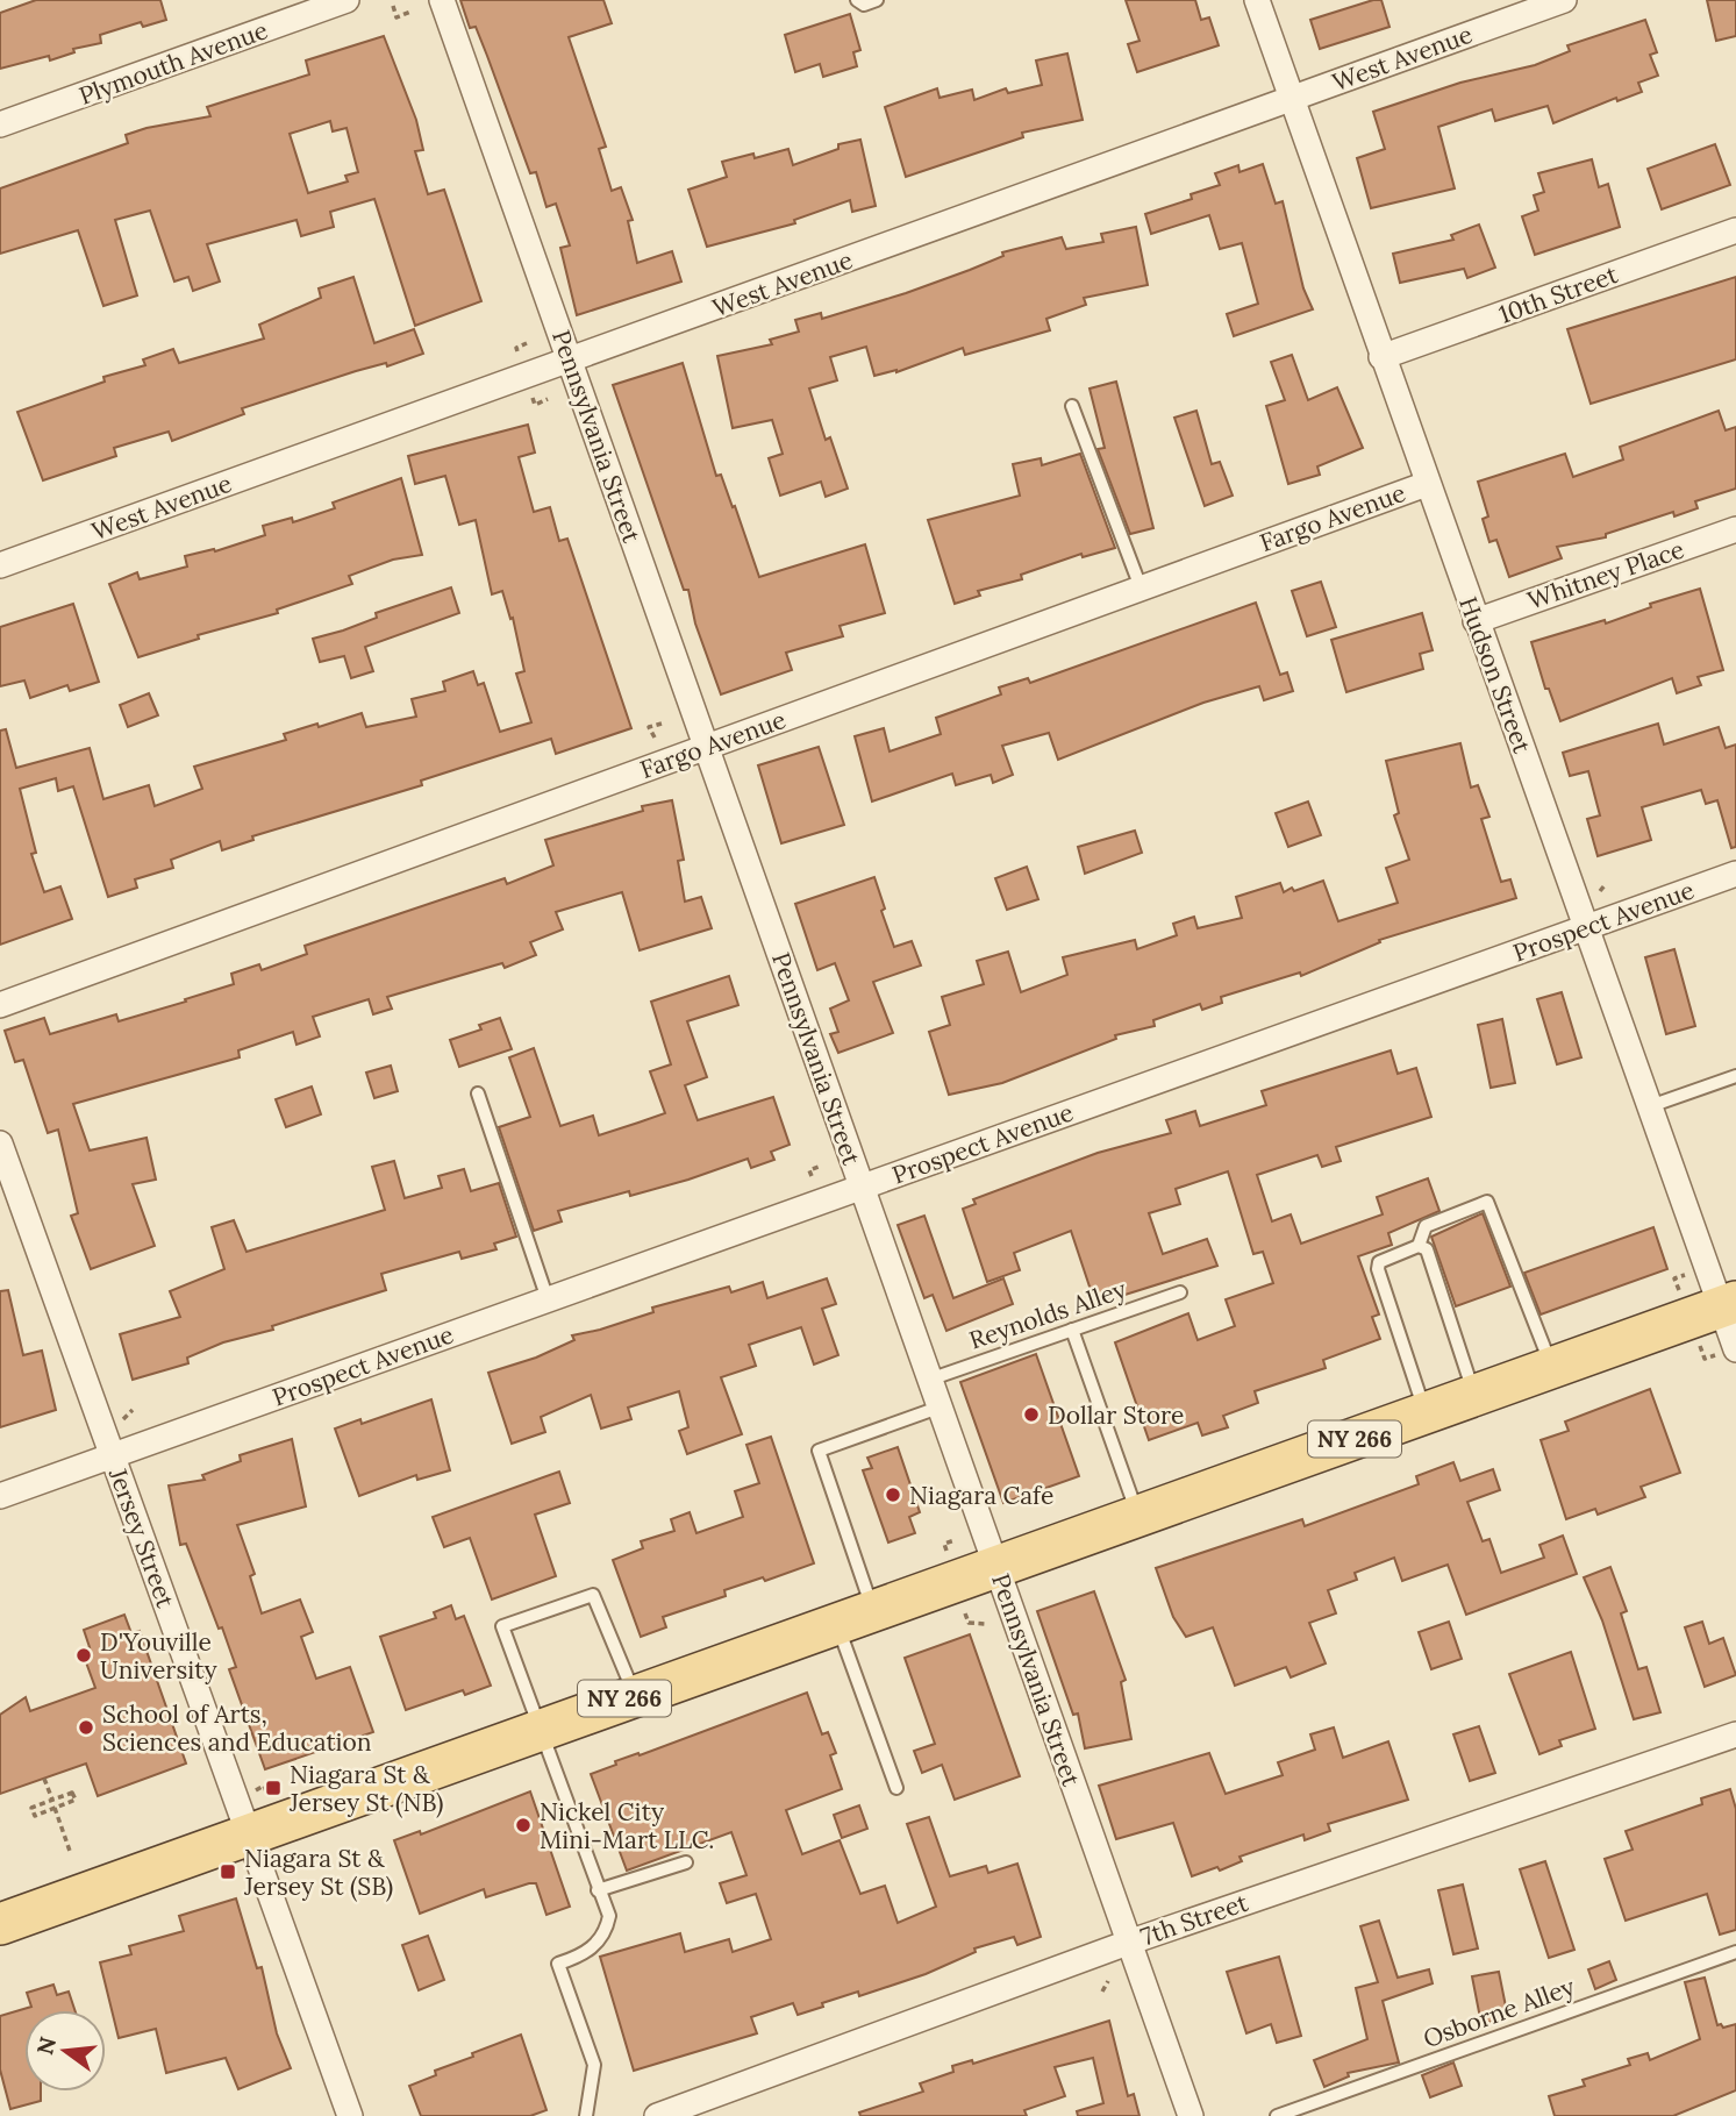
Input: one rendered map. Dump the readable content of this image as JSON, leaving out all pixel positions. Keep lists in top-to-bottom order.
{
  "streets": {
    "main road": ["NY 266"],
    "street": [
      "West Avenue",
      "Plymouth Avenue",
      "10th Street",
      "Pennsylvania Street",
      "Fargo Avenue",
      "Whitney Place",
      "Hudson Street",
      "Prospect Avenue",
      "Jersey Street",
      "7th Street"
    ],
    "lane": ["Reynolds Alley", "Osborne Alley"]
  },
  "crossings": [
    ["West Avenue", "Pennsylvania Street"],
    ["West Avenue", "Hudson Street"],
    ["10th Street", "Hudson Street"],
    ["Pennsylvania Street", "Fargo Avenue"],
    ["Pennsylvania Street", "Prospect Avenue"],
    ["Pennsylvania Street", "Reynolds Alley"],
    ["Pennsylvania Street", "NY 266"],
    ["Pennsylvania Street", "7th Street"],
    ["Fargo Avenue", "Hudson Street"],
    ["Whitney Place", "Hudson Street"],
    ["Hudson Street", "Prospect Avenue"],
    ["Hudson Street", "NY 266"],
    ["Prospect Avenue", "Jersey Street"],
    ["NY 266", "Jersey Street"]
  ],
  "places": {
    "other": [
      "Dollar Store",
      "Niagara Cafe",
      "D'Youville University",
      "School of Arts, Sciences and Education",
      "Nickel City Mini-Mart LLC."
    ],
    "transit": ["Niagara St & Jersey St (NB)", "Niagara St & Jersey St (SB)"]
  },
  "north": "left"
}
